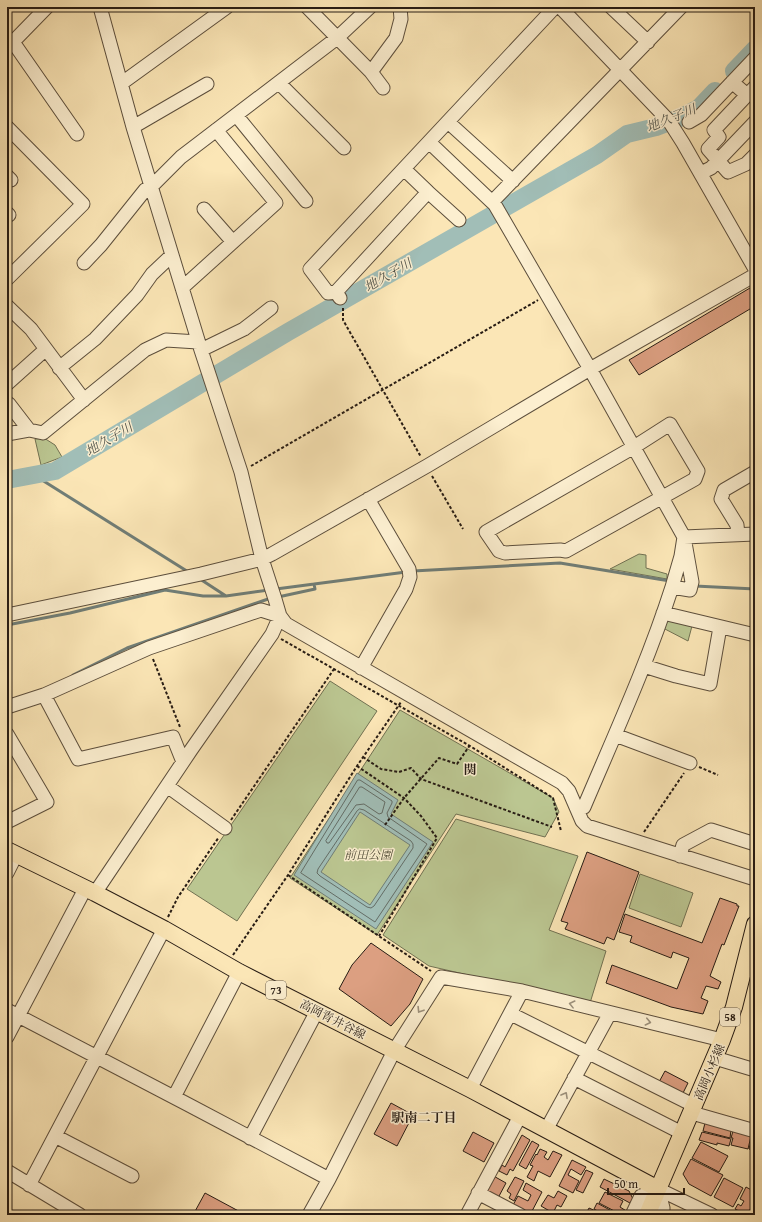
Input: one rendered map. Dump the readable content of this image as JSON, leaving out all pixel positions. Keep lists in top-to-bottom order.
{
  "streets": {
    "main road": [
      "73",
      "58",
      "高岡青井谷線",
      "高岡小杉線"
    ]
  },
  "crossings": [
    ["高岡青井谷線", "高岡小杉線"]
  ],
  "districts": ["関", "駅南二丁目"],
  "water": ["地久子川"],
  "parks": ["前田公園"],
  "scale_bar": "50 m"
}
